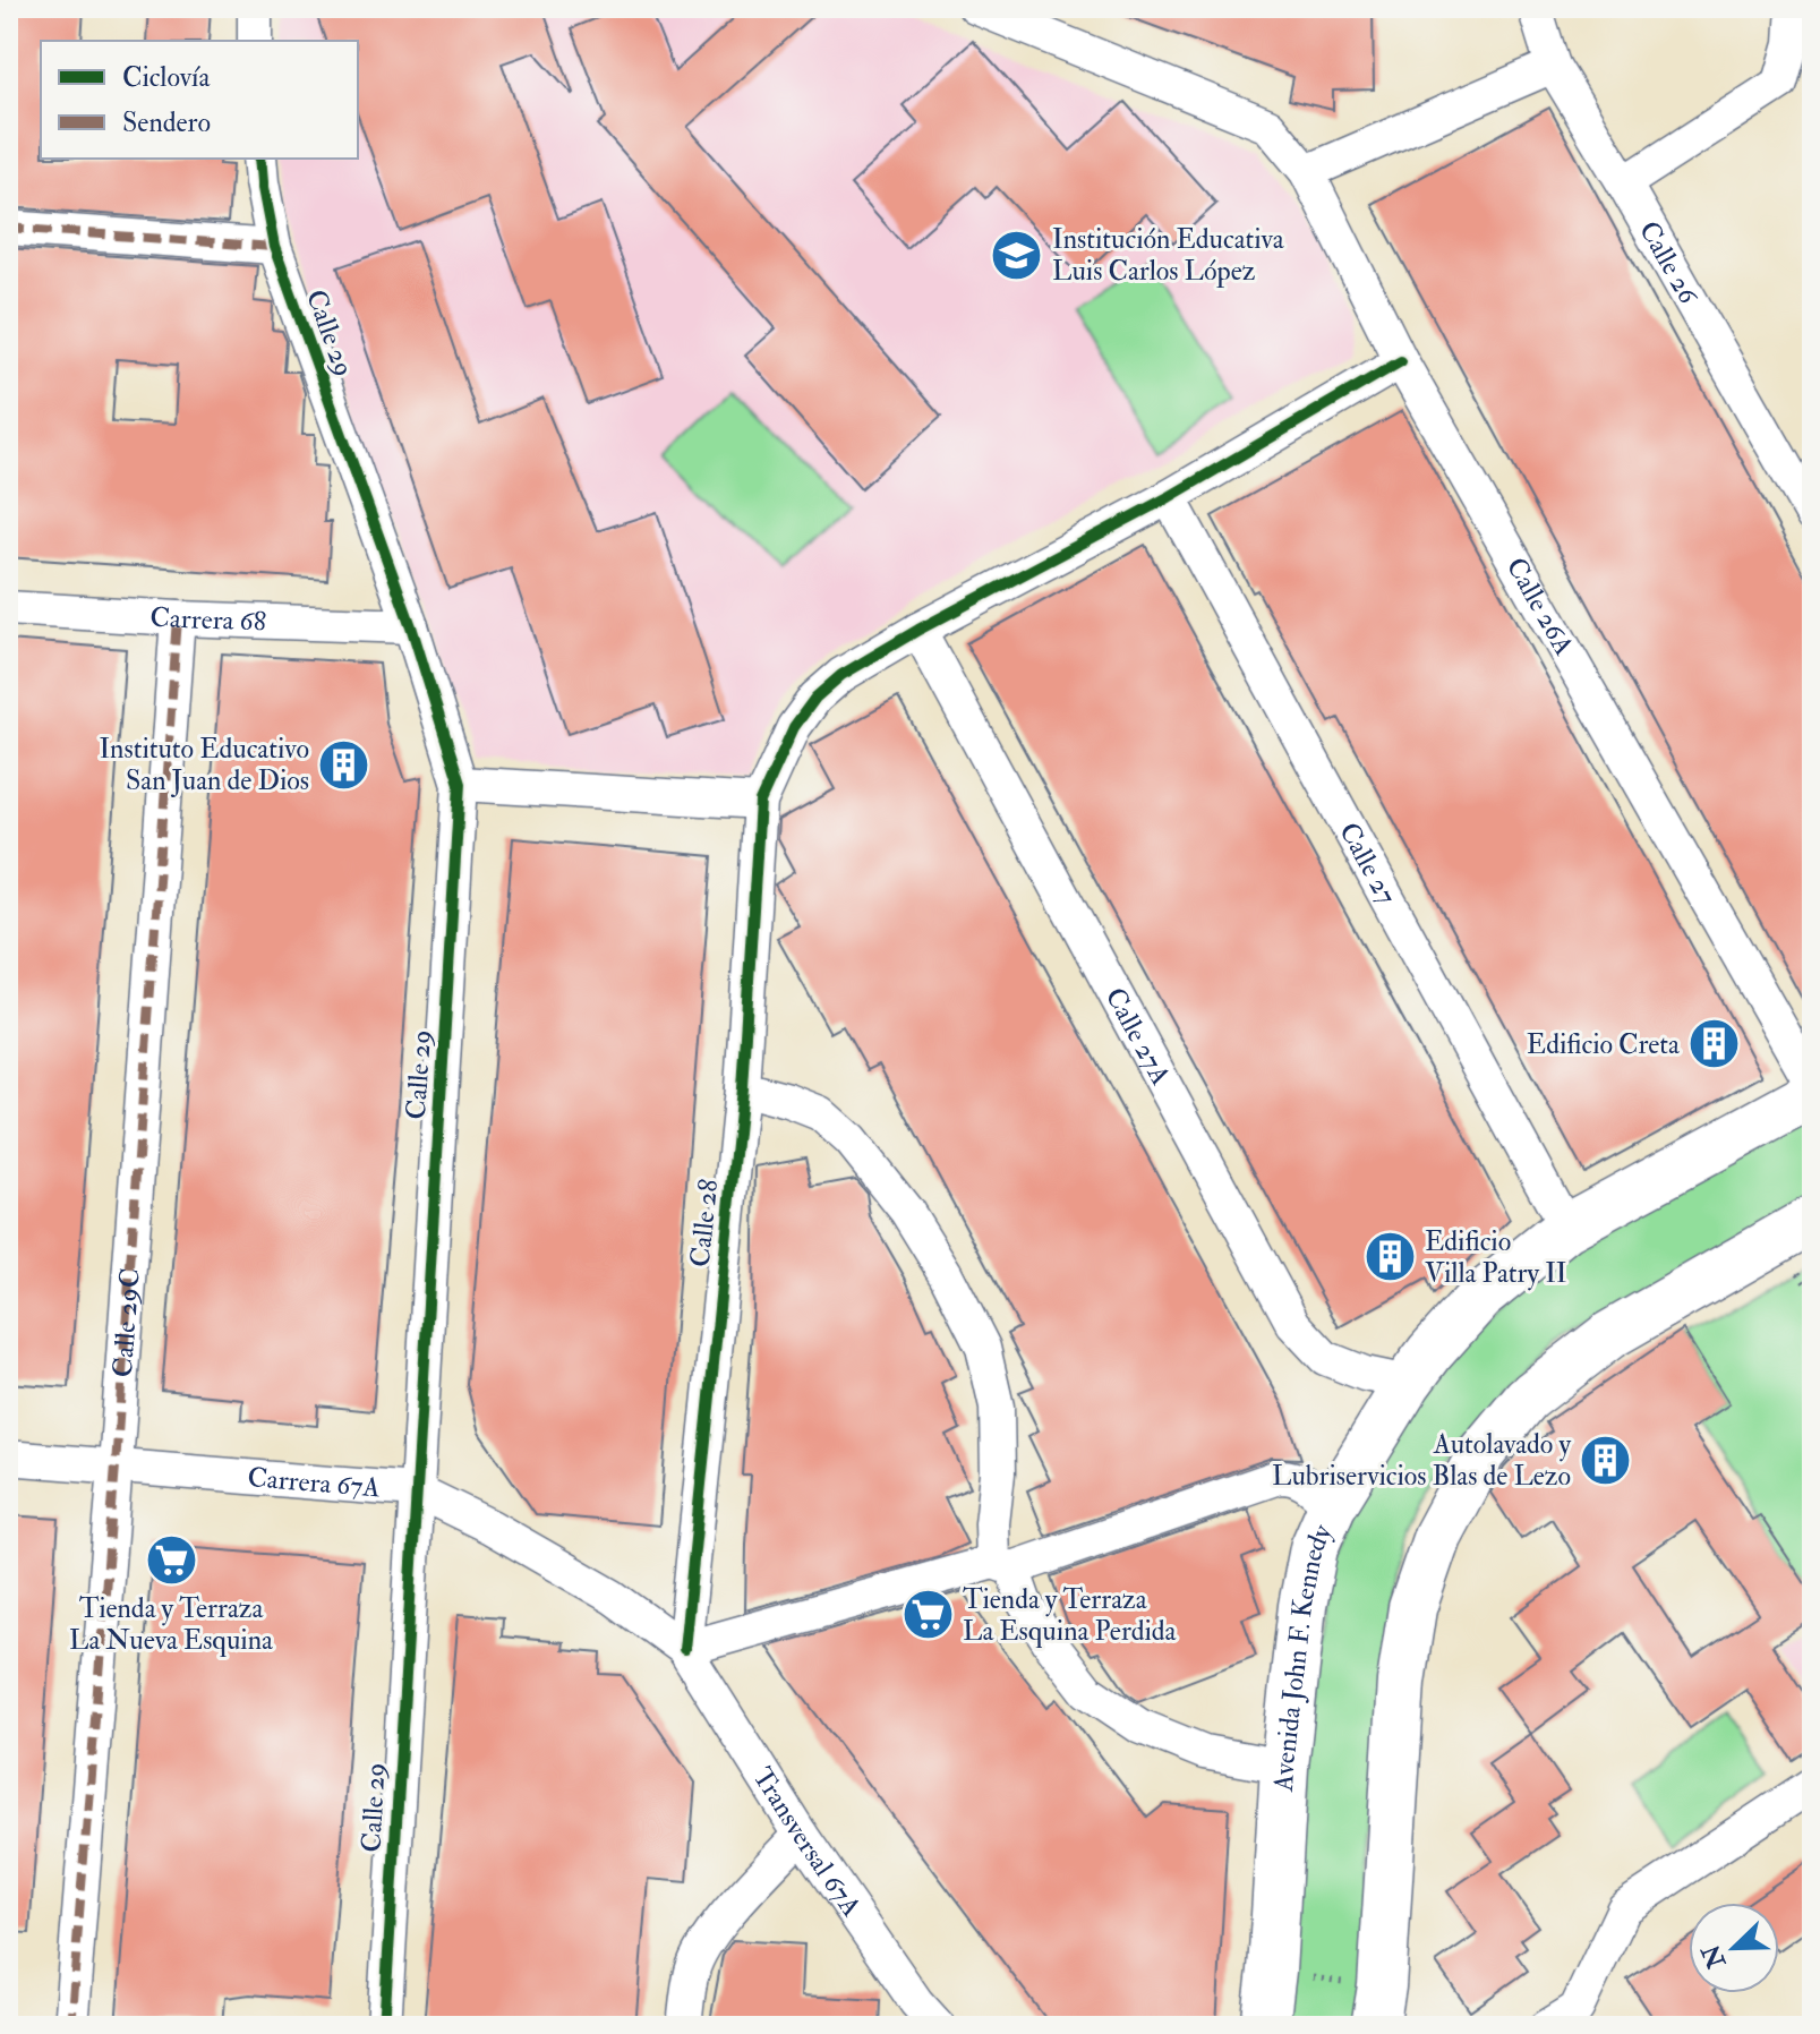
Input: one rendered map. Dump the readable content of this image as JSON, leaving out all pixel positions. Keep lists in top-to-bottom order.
{
  "streets": {
    "street": [
      "Calle 26",
      "Calle 29",
      "Calle 26A",
      "Carrera 68",
      "Calle 27",
      "Calle 27A",
      "Calle 28",
      "Calle 29C",
      "Carrera 67A",
      "Avenida John F. Kennedy",
      "Transversal 67A"
    ]
  },
  "crossings": [
    ["Calle 29", "Carrera 68"],
    ["Calle 29", "Carrera 67A"],
    ["Carrera 68", "Calle 29C"],
    ["Calle 27", "Avenida John F. Kennedy"],
    ["Calle 27A", "Avenida John F. Kennedy"],
    ["Calle 28", "Carrera 67A"],
    ["Calle 28", "Transversal 67A"],
    ["Calle 29C", "Carrera 67A"],
    ["Carrera 67A", "Transversal 67A"]
  ],
  "places": {
    "school or university": ["Institución Educativa Luis Carlos López"],
    "building": [
      "Instituto Educativo San Juan de Dios",
      "Edificio Creta",
      "Edificio Villa Patry II",
      "Autolavado y Lubriservicios Blas de Lezo"
    ],
    "supermarket": ["Tienda y Terraza La Nueva Esquina", "Tienda y Terraza La Esquina Perdida"]
  },
  "legend": ["Ciclovía", "Sendero"],
  "north": "bottom left"
}
